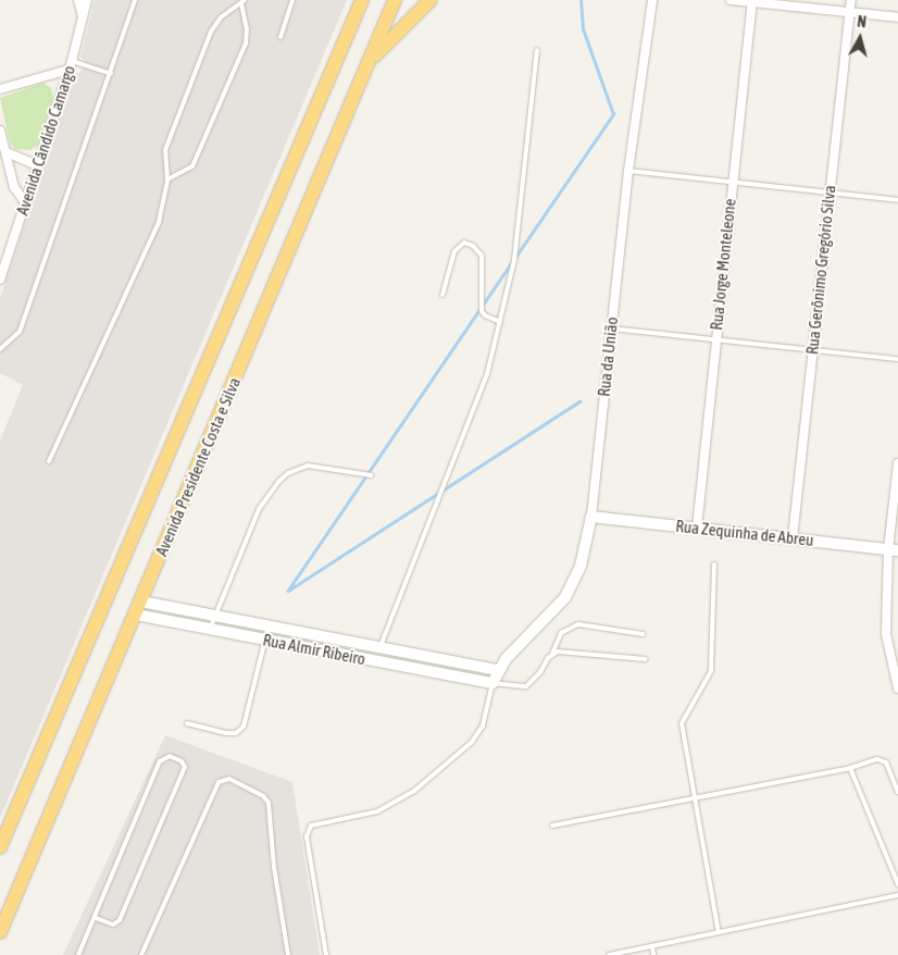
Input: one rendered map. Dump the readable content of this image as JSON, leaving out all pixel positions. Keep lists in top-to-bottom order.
{
  "streets": {
    "highway": ["Avenida Presidente Costa e Silva"],
    "street": [
      "Avenida Cândido Camargo",
      "Rua Jorge Monteleone",
      "Rua Gerônimo Gregório Silva",
      "Rua da União",
      "Rua Zequinha de Abreu",
      "Rua Almir Ribeiro"
    ]
  },
  "crossings": [
    ["Rua Jorge Monteleone", "Rua Zequinha de Abreu"],
    ["Rua Gerônimo Gregório Silva", "Rua Zequinha de Abreu"],
    ["Rua da União", "Rua Zequinha de Abreu"],
    ["Rua da União", "Rua Almir Ribeiro"],
    ["Avenida Presidente Costa e Silva", "Rua Almir Ribeiro"]
  ],
  "north": "top"
}
